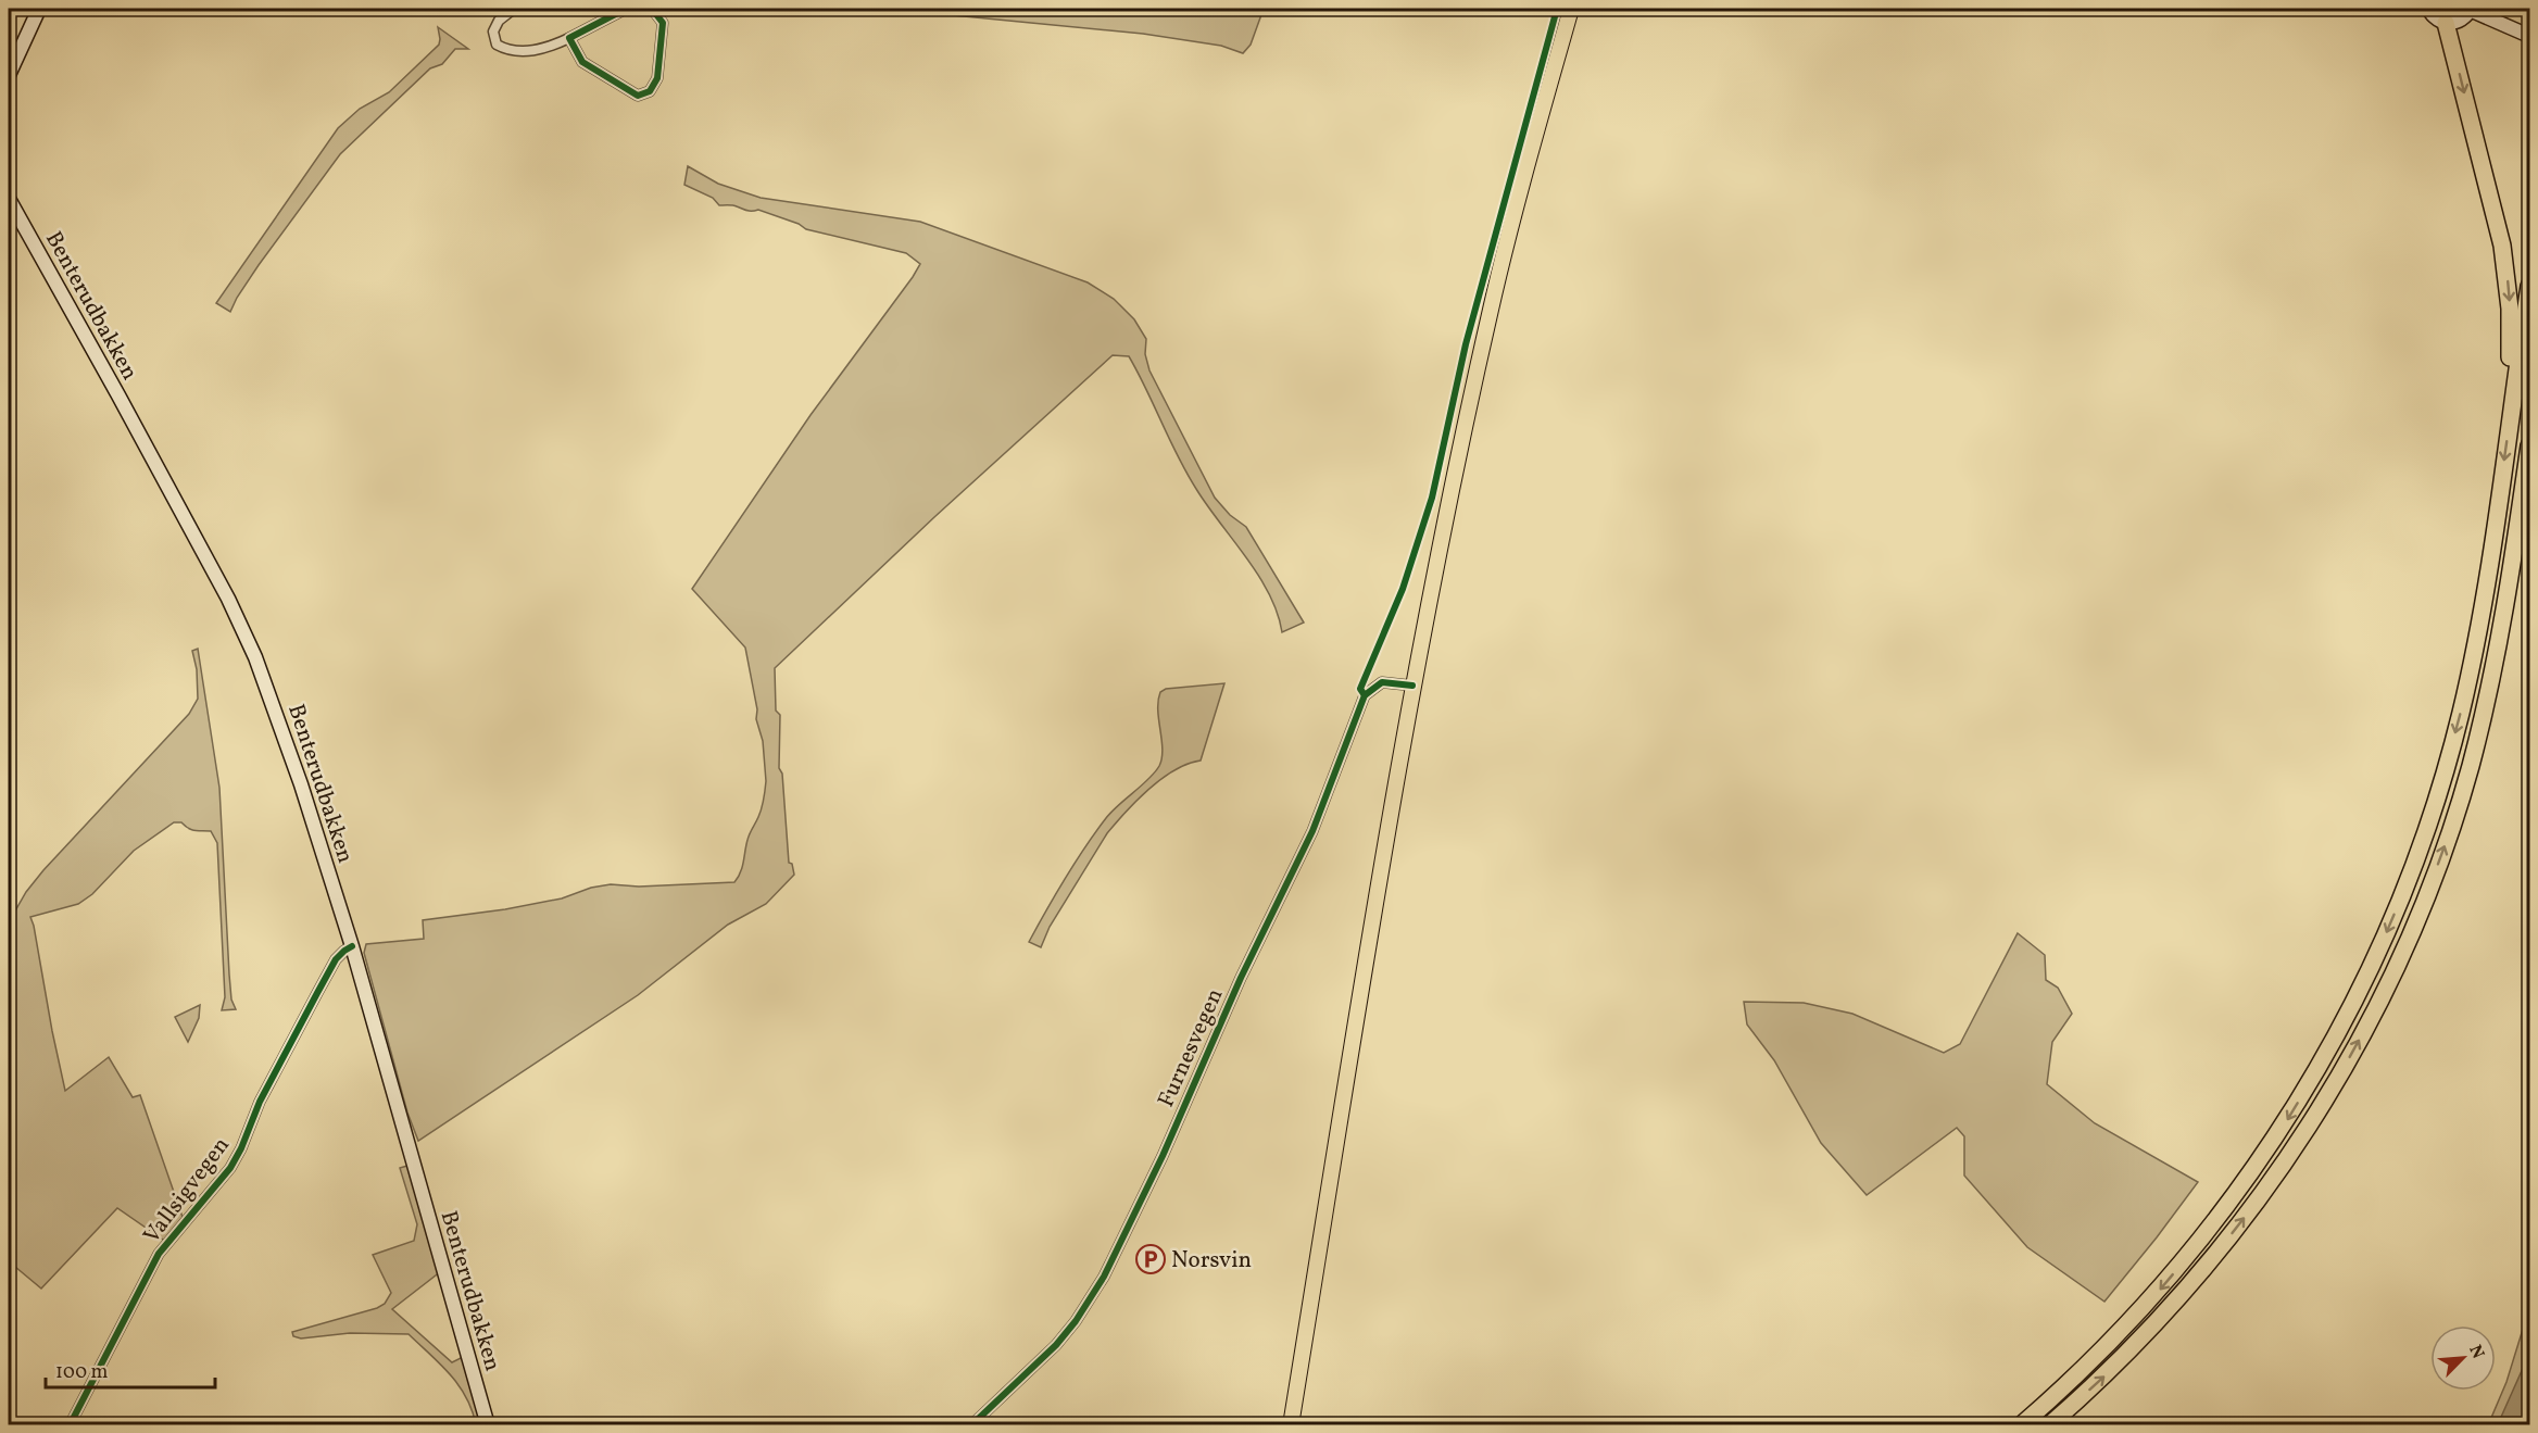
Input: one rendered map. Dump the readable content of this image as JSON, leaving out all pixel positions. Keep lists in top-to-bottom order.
{
  "streets": {
    "main road": ["Benterudbakken"],
    "street": ["Furnesvegen", "Vallsigvegen"]
  },
  "crossings": [
    ["Benterudbakken", "Vallsigvegen"]
  ],
  "places": {
    "parking": ["Norsvin"]
  },
  "scale_bar": "100 m",
  "north": "top right"
}
